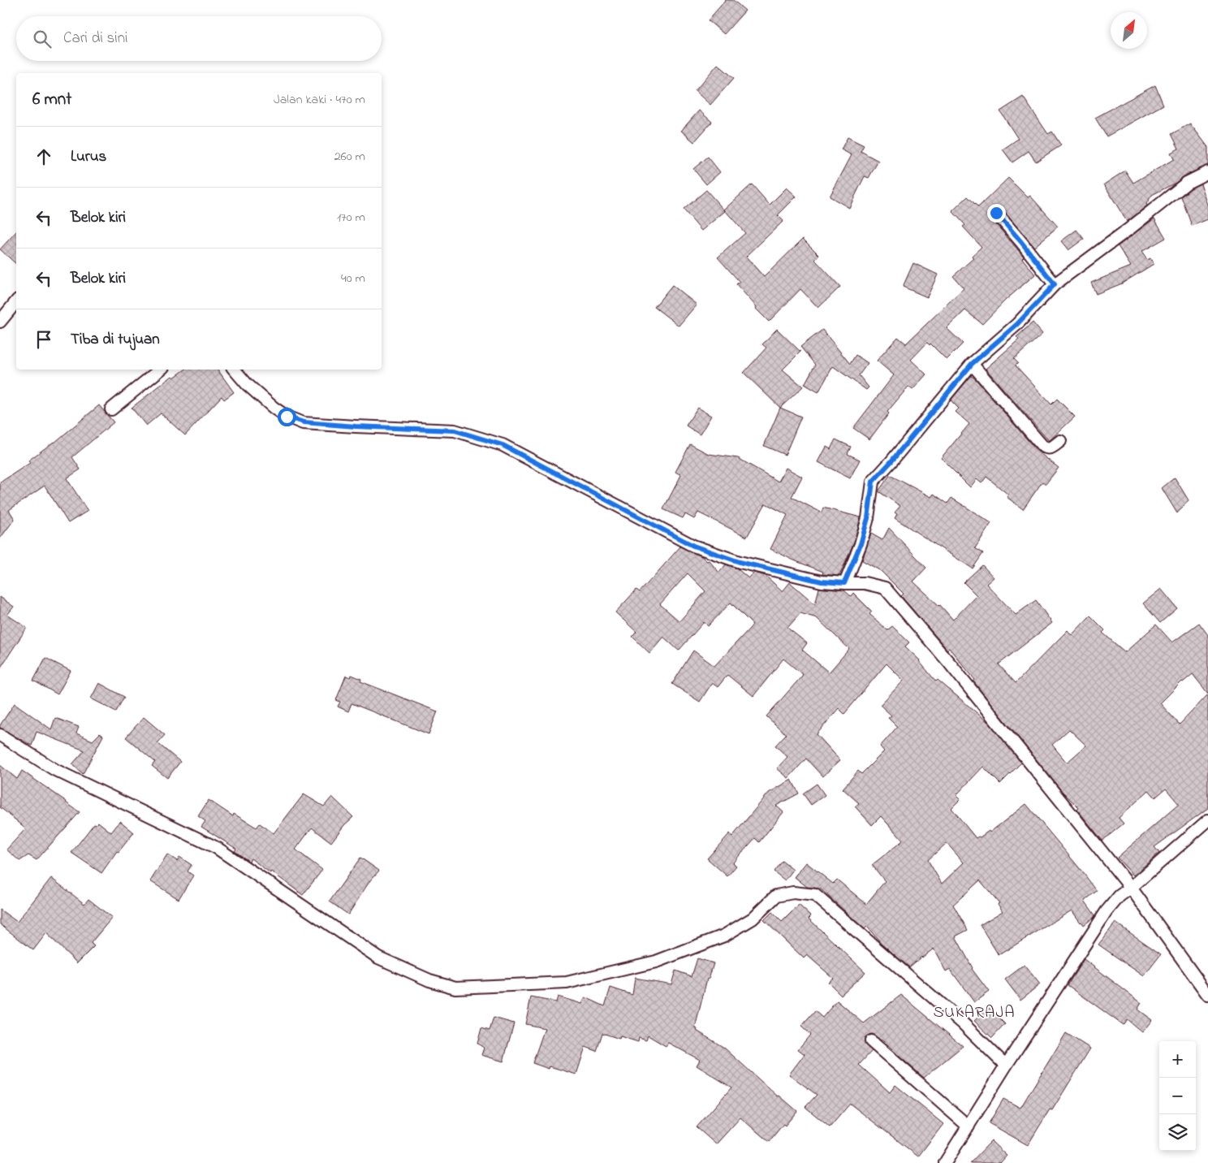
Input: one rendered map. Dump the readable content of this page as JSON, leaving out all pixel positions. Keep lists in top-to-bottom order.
{
  "districts": ["SUKARAJA"],
  "north": "top right",
  "page": {
    "search": "Cari di sini",
    "heading": ["6 mnt", "Jalan kaki · 470 m"],
    "list": [
      ["Lurus", "260 m"],
      ["Belok kiri", "170 m"],
      ["Belok kiri", "40 m"],
      "Tiba di tujuan"
    ],
    "map_buttons": ["+", "−"]
  }
}
